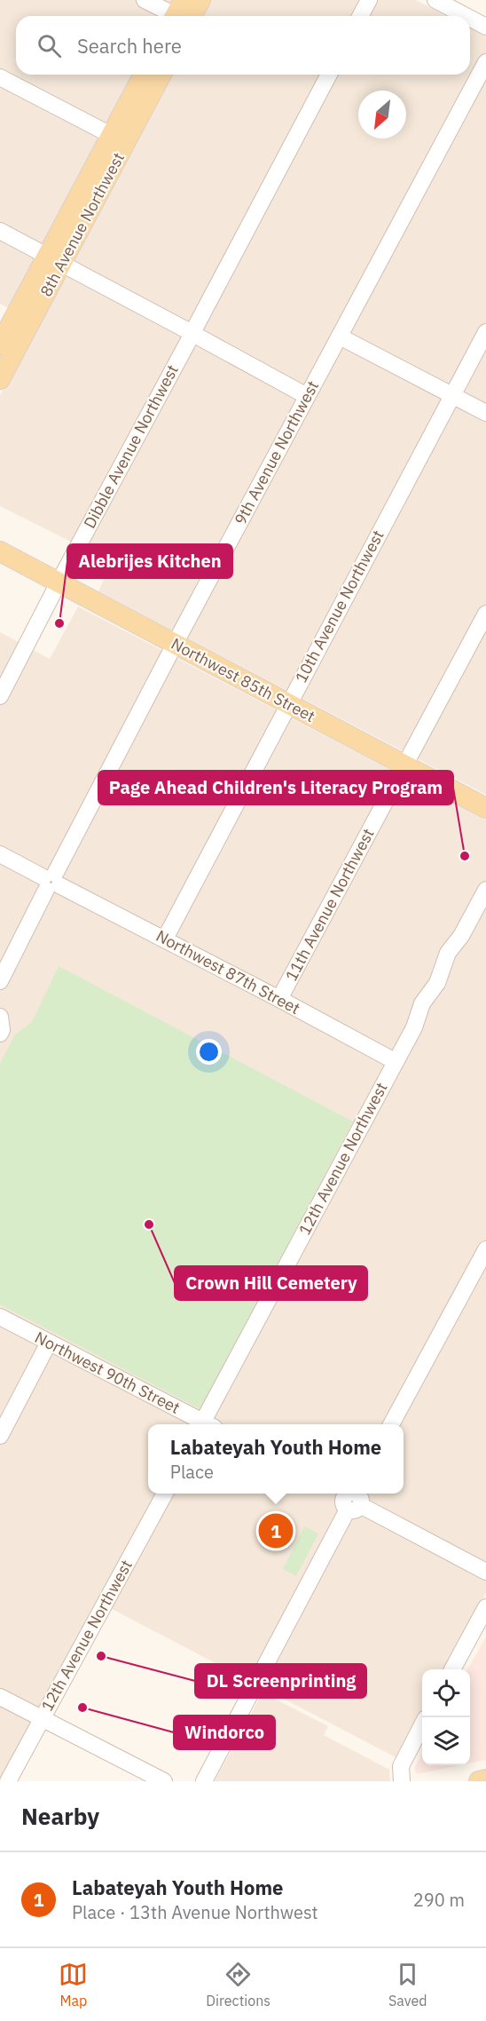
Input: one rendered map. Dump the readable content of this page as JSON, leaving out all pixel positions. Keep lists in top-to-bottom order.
{
  "streets": {
    "main road": ["8th Avenue Northwest", "Northwest 85th Street"],
    "street": [
      "Dibble Avenue Northwest",
      "9th Avenue Northwest",
      "10th Avenue Northwest",
      "11th Avenue Northwest",
      "Northwest 87th Street",
      "12th Avenue Northwest",
      "Northwest 90th Street"
    ]
  },
  "crossings": [
    ["Dibble Avenue Northwest", "Northwest 85th Street"],
    ["9th Avenue Northwest", "Northwest 85th Street"],
    ["9th Avenue Northwest", "Northwest 87th Street"],
    ["10th Avenue Northwest", "Northwest 85th Street"],
    ["10th Avenue Northwest", "Northwest 87th Street"],
    ["Northwest 85th Street", "11th Avenue Northwest"],
    ["11th Avenue Northwest", "Northwest 87th Street"],
    ["Northwest 87th Street", "12th Avenue Northwest"]
  ],
  "places": [
    "Alebrijes Kitchen",
    "Page Ahead Children's Literacy Program",
    "Crown Hill Cemetery",
    "DL Screenprinting",
    "Windorco"
  ],
  "north": "bottom left",
  "page": {
    "search": "Search here",
    "popup": ["Labateyah Youth Home", "Place"],
    "pins": "1",
    "heading": "Nearby",
    "list": [
      {
        "mark": "1",
        "name": "Labateyah Youth Home",
        "note": "Place · 13th Avenue Northwest",
        "value": "290 m"
      }
    ],
    "nav": ["Map", "Directions", "Saved"]
  }
}
